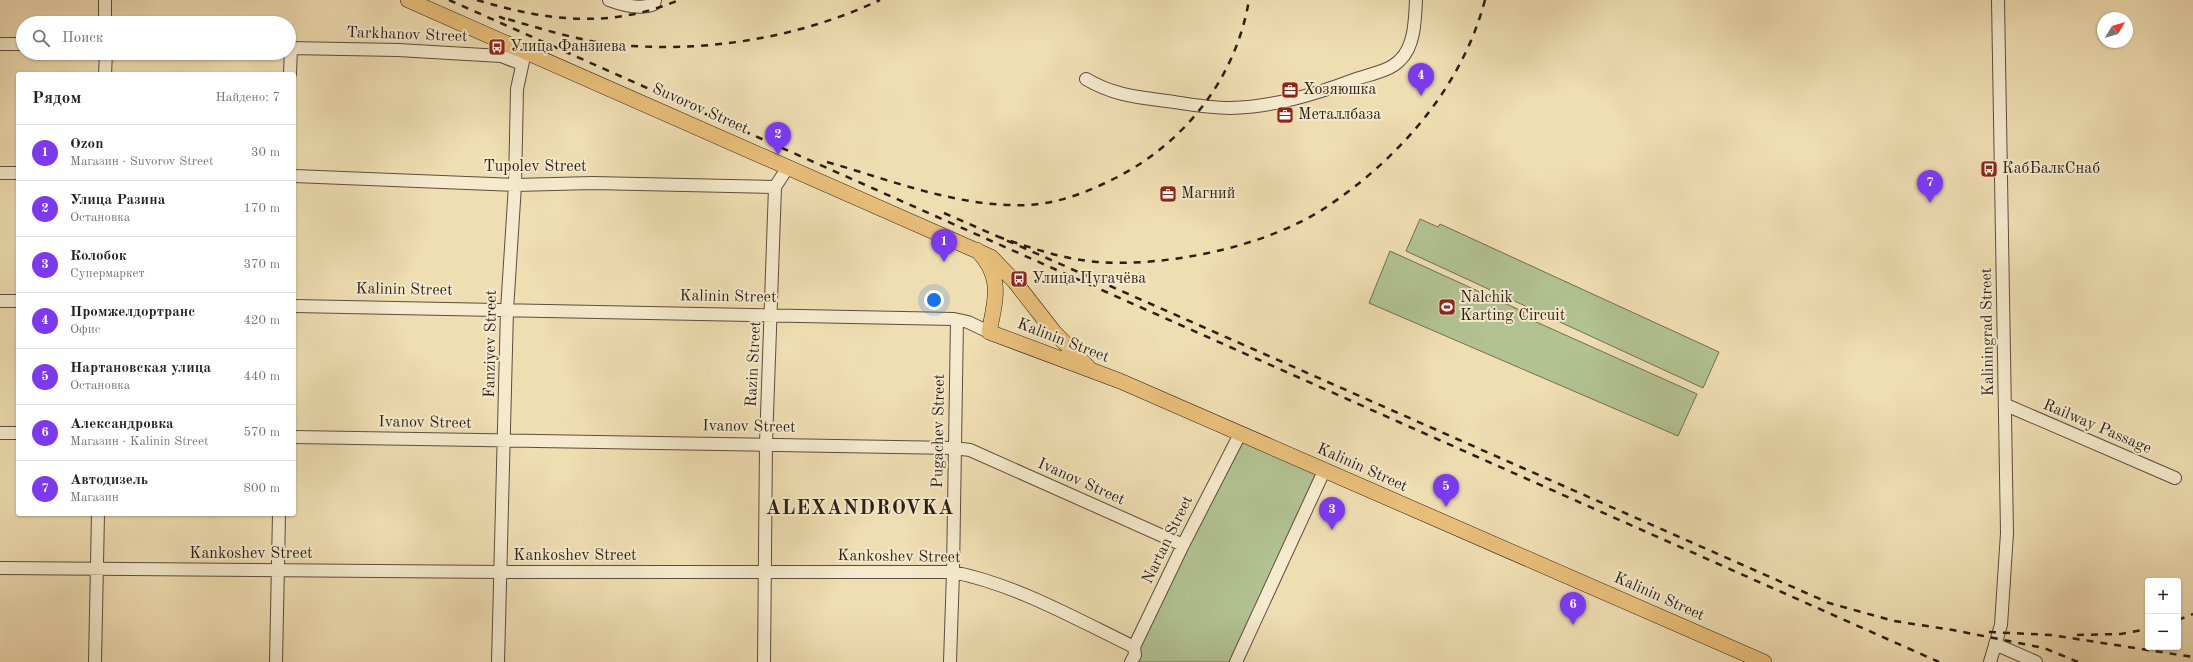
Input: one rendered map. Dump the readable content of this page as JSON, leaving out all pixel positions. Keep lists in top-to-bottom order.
{
  "streets": {
    "main road": ["Suvorov Street", "Kalinin Street"],
    "street": [
      "Tarkhanov Street",
      "Tupolev Street",
      "Kaliningrad Street",
      "Fanziyev Street",
      "Razin Street",
      "Ivanov Street",
      "Railway Passage",
      "Pugachev Street",
      "Nartan Street",
      "Kankoshev Street"
    ]
  },
  "crossings": [
    ["Tarkhanov Street", "Suvorov Street"],
    ["Tarkhanov Street", "Fanziyev Street"],
    ["Suvorov Street", "Kalinin Street"],
    ["Suvorov Street", "Fanziyev Street"],
    ["Tupolev Street", "Fanziyev Street"],
    ["Tupolev Street", "Razin Street"],
    ["Kalinin Street", "Fanziyev Street"],
    ["Kalinin Street", "Razin Street"],
    ["Kalinin Street", "Pugachev Street"],
    ["Kalinin Street", "Nartan Street"],
    ["Kaliningrad Street", "Railway Passage"],
    ["Fanziyev Street", "Ivanov Street"],
    ["Fanziyev Street", "Kankoshev Street"],
    ["Razin Street", "Ivanov Street"],
    ["Razin Street", "Kankoshev Street"],
    ["Ivanov Street", "Pugachev Street"],
    ["Ivanov Street", "Nartan Street"],
    ["Pugachev Street", "Kankoshev Street"],
    ["Nartan Street", "Kankoshev Street"]
  ],
  "districts": ["ALEXANDROVKA"],
  "places": {
    "bus stop": ["Улица Фанзиева", "КабБалкСнаб", "Улица Пугачёва"],
    "office": ["Хозяюшка", "Металлбаза", "Магний"],
    "sports": ["Nalchik Karting Circuit"]
  },
  "north": "top right",
  "page": {
    "search": "Поиск",
    "pins": [
      "4",
      "2",
      "7",
      "1",
      "5",
      "3",
      "6"
    ],
    "heading": ["Рядом", "Найдено: 7"],
    "list": [
      {
        "mark": "1",
        "name": "Ozon",
        "note": "Магазин · Suvorov Street",
        "value": "30 m"
      },
      {
        "mark": "2",
        "name": "Улица Разина",
        "note": "Остановка",
        "value": "170 m"
      },
      {
        "mark": "3",
        "name": "Колобок",
        "note": "Супермаркет",
        "value": "370 m"
      },
      {
        "mark": "4",
        "name": "Промжелдортранс",
        "note": "Офис",
        "value": "420 m"
      },
      {
        "mark": "5",
        "name": "Нартановская улица",
        "note": "Остановка",
        "value": "440 m"
      },
      {
        "mark": "6",
        "name": "Александровка",
        "note": "Магазин · Kalinin Street",
        "value": "570 m"
      },
      {
        "mark": "7",
        "name": "Автодизель",
        "note": "Магазин",
        "value": "800 m"
      }
    ],
    "map_buttons": ["+", "−"]
  }
}
